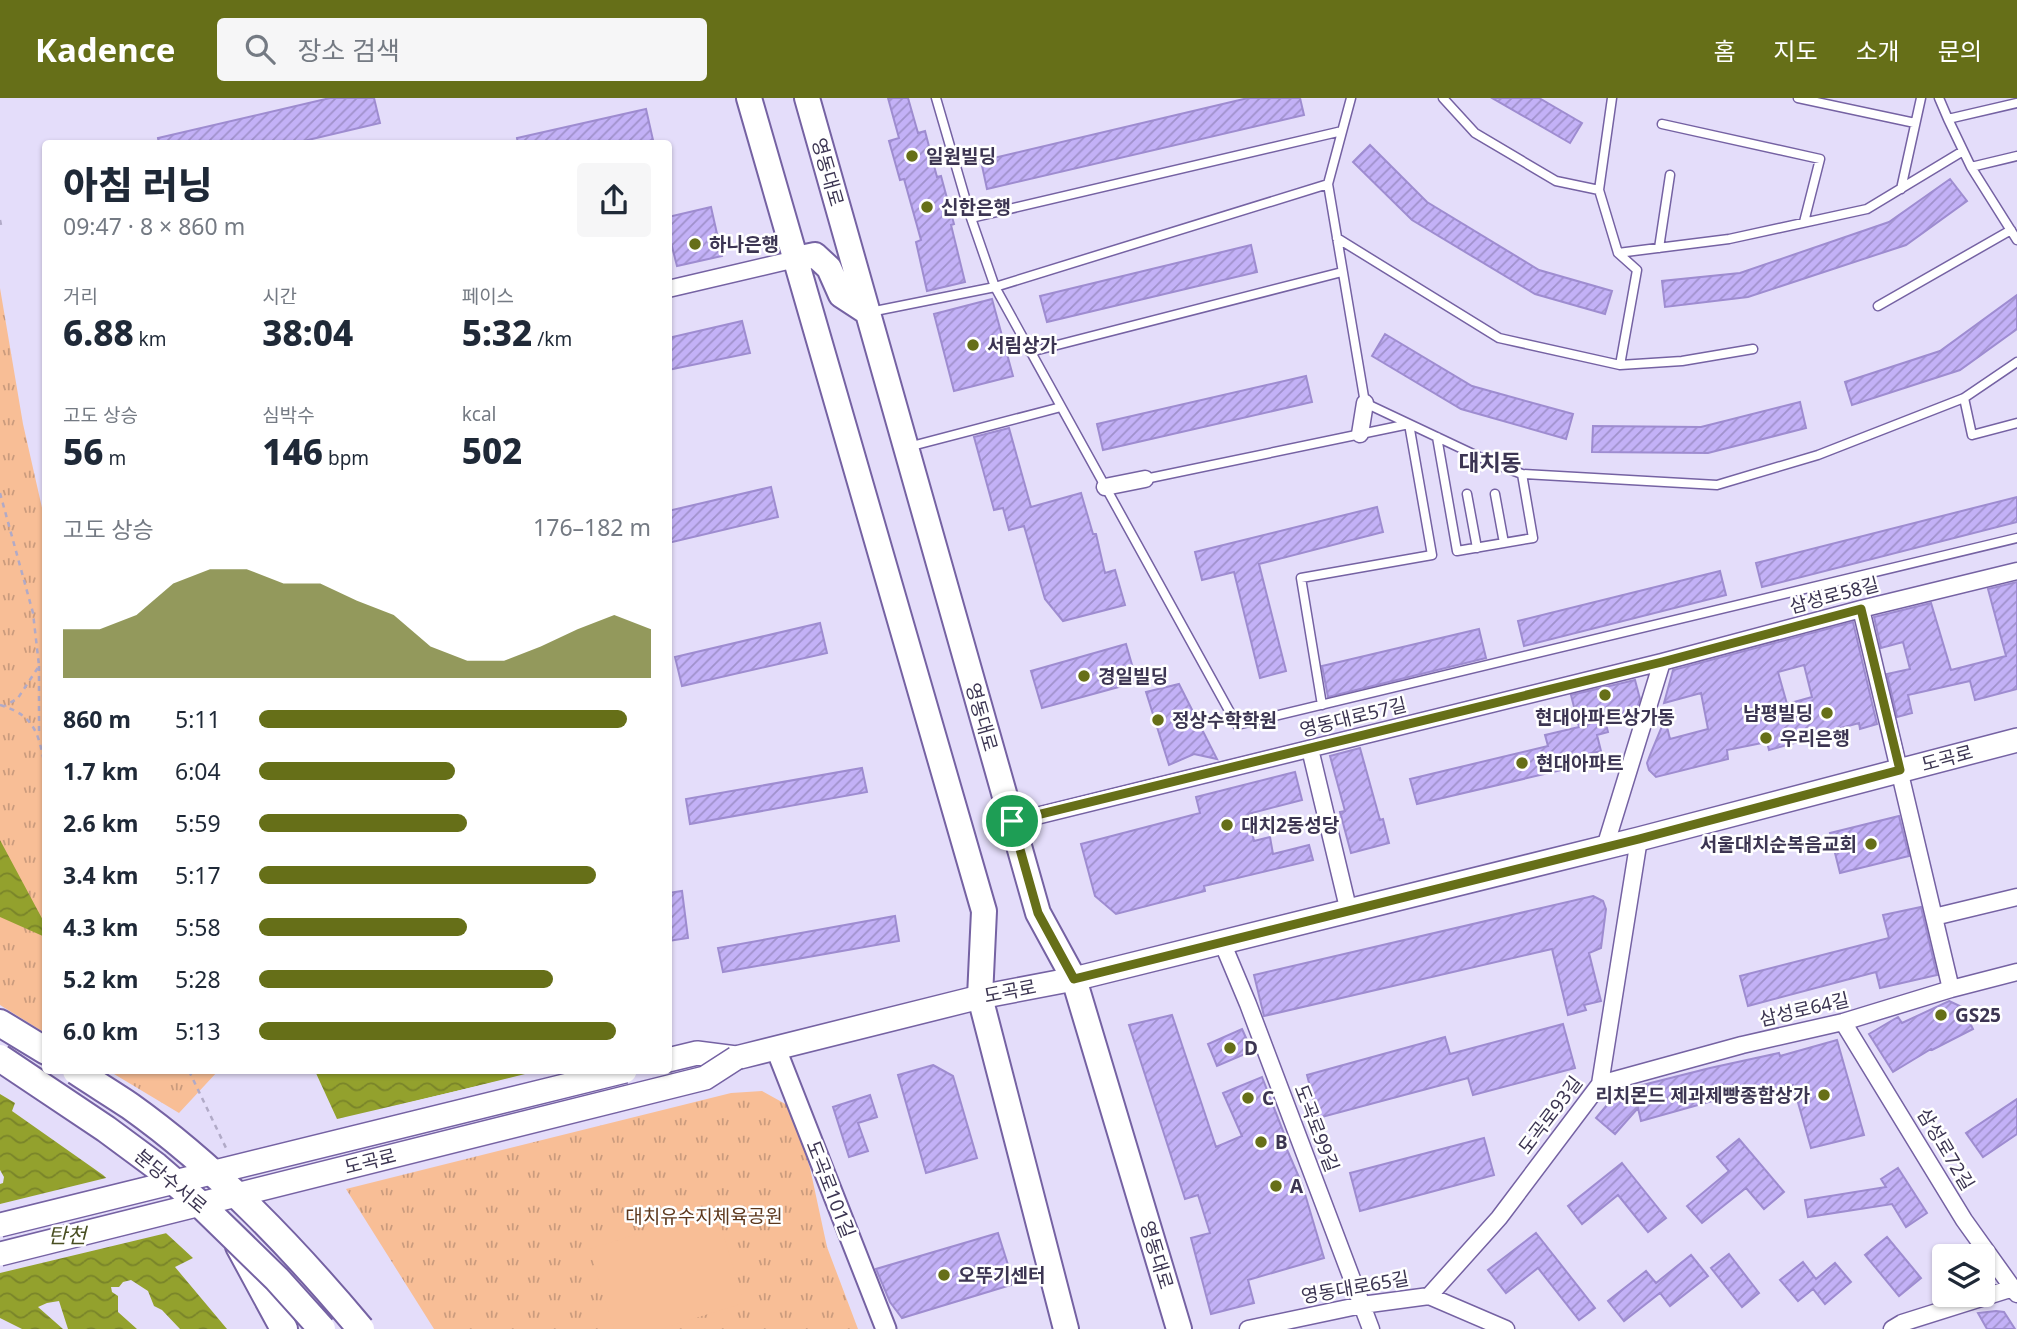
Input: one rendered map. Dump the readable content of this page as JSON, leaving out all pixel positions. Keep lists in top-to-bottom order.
{
  "streets": {
    "highway": ["분당수서로"],
    "main road": ["영동대로", "도곡로"],
    "street": [
      "삼성로58길",
      "영동대로57길",
      "삼성로64길",
      "도곡로93길",
      "도곡로99길",
      "삼성로72길",
      "도곡로101길",
      "영동대로65길"
    ]
  },
  "crossings": [
    ["영동대로", "영동대로57길"],
    ["영동대로", "도곡로"],
    ["삼성로58길", "영동대로57길"],
    ["도곡로", "도곡로93길"],
    ["도곡로", "도곡로99길"],
    ["도곡로", "도곡로101길"],
    ["삼성로64길", "도곡로93길"],
    ["삼성로64길", "삼성로72길"],
    ["도곡로93길", "영동대로65길"],
    ["도곡로99길", "영동대로65길"]
  ],
  "districts": ["대치동"],
  "water": ["탄천"],
  "parks": ["대치유수지체육공원"],
  "places": [
    "일원빌딩",
    "신한은행",
    "하나은행",
    "서림상가",
    "경일빌딩",
    "현대아파트상가동",
    "남평빌딩",
    "정상수학학원",
    "우리은행",
    "현대아파트",
    "대치2동성당",
    "서울대치순복음교회",
    "GS25",
    "D",
    "리치몬드 제과제빵종합상가",
    "C",
    "B",
    "A",
    "오뚜기센터"
  ],
  "page": {
    "header": "Kadence",
    "search": "장소 검색",
    "nav": [
      "홈",
      "지도",
      "소개",
      "문의"
    ],
    "heading": ["아침 러닝", "09:47 · 8 × 860 m"],
    "stats": [
      ["거리", "6.88 km"],
      ["시간", "38:04"],
      ["페이스", "5:32 /km"],
      ["고도 상승", "56 m"],
      ["심박수", "146 bpm"],
      ["kcal", "502"]
    ],
    "chart": ["고도 상승", "176–182 m"],
    "list": [
      {
        "name": "860 m",
        "note": "5:11"
      },
      {
        "name": "1.7 km",
        "note": "6:04"
      },
      {
        "name": "2.6 km",
        "note": "5:59"
      },
      {
        "name": "3.4 km",
        "note": "5:17"
      },
      {
        "name": "4.3 km",
        "note": "5:58"
      },
      {
        "name": "5.2 km",
        "note": "5:28"
      },
      {
        "name": "6.0 km",
        "note": "5:13"
      }
    ]
  }
}
